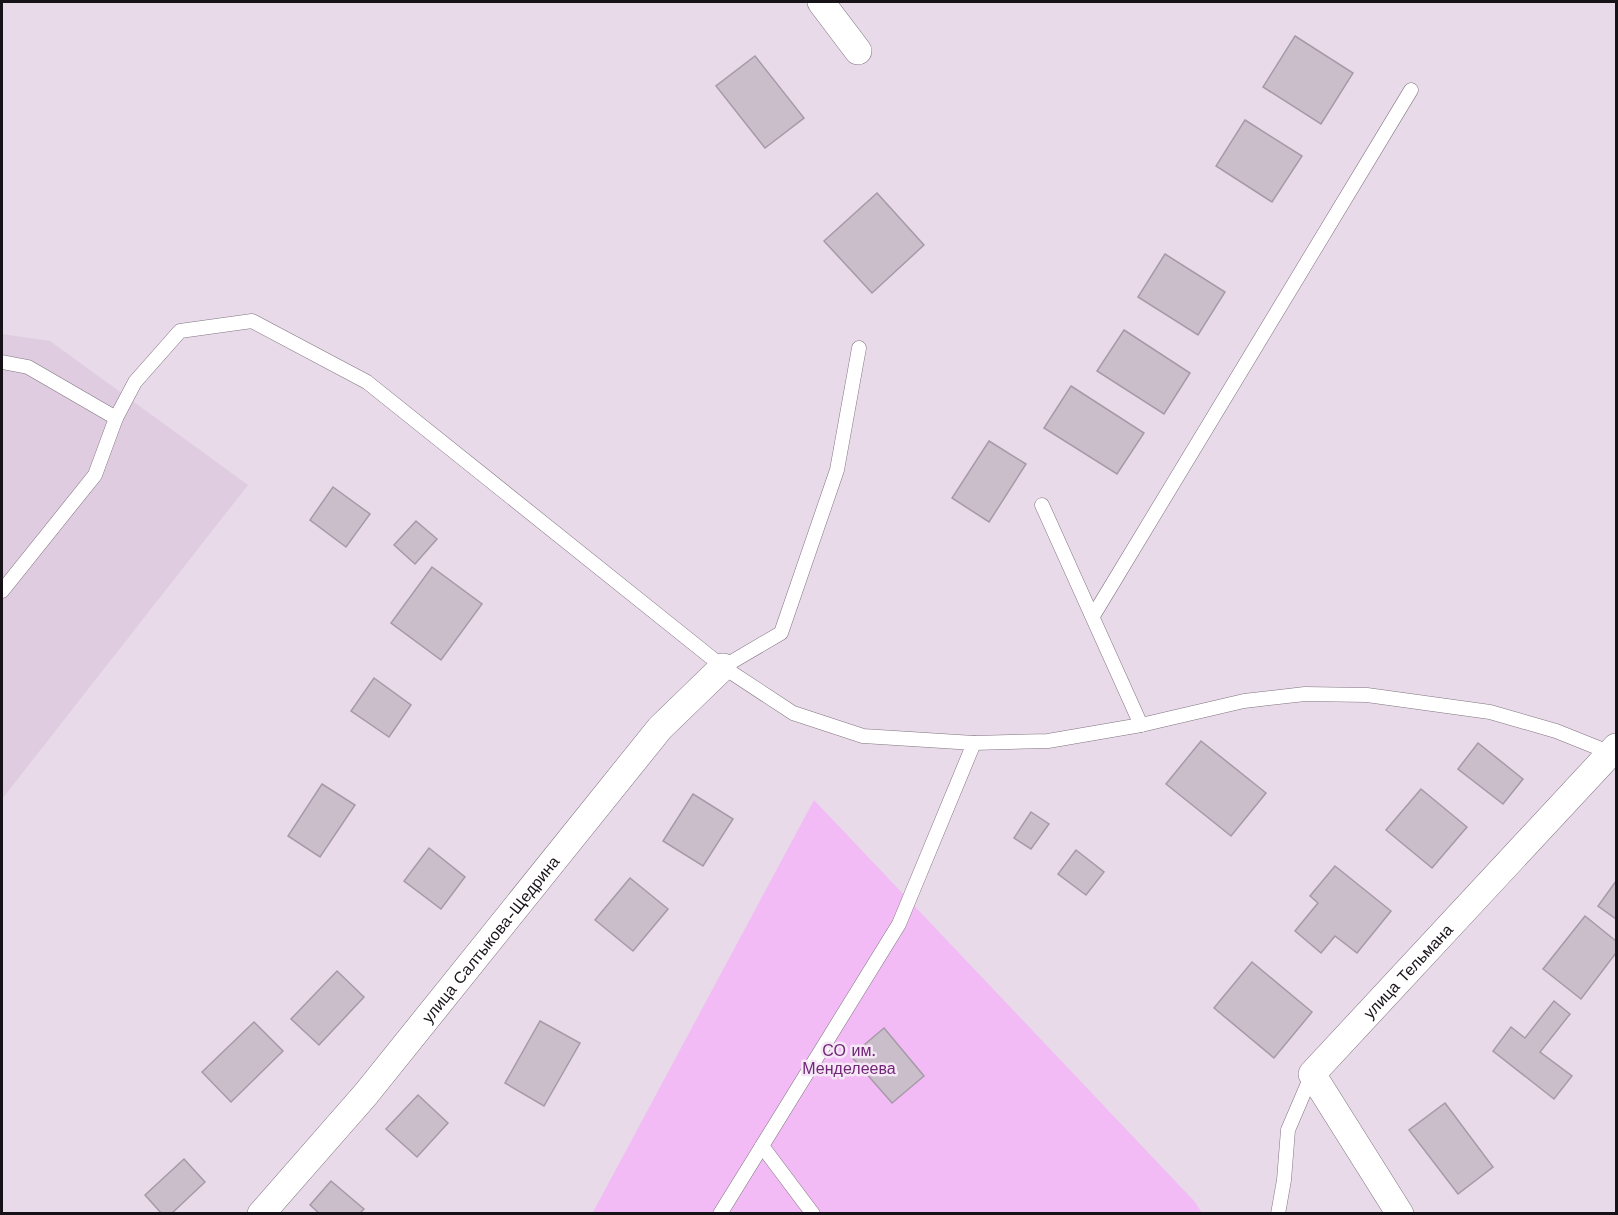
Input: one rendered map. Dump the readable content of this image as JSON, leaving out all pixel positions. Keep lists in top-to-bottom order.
{
  "streets": {
    "street": ["улица Салтыкова-Щедрина", "улица Тельмана"]
  },
  "parks": ["СО им. Менделеева"]
}
